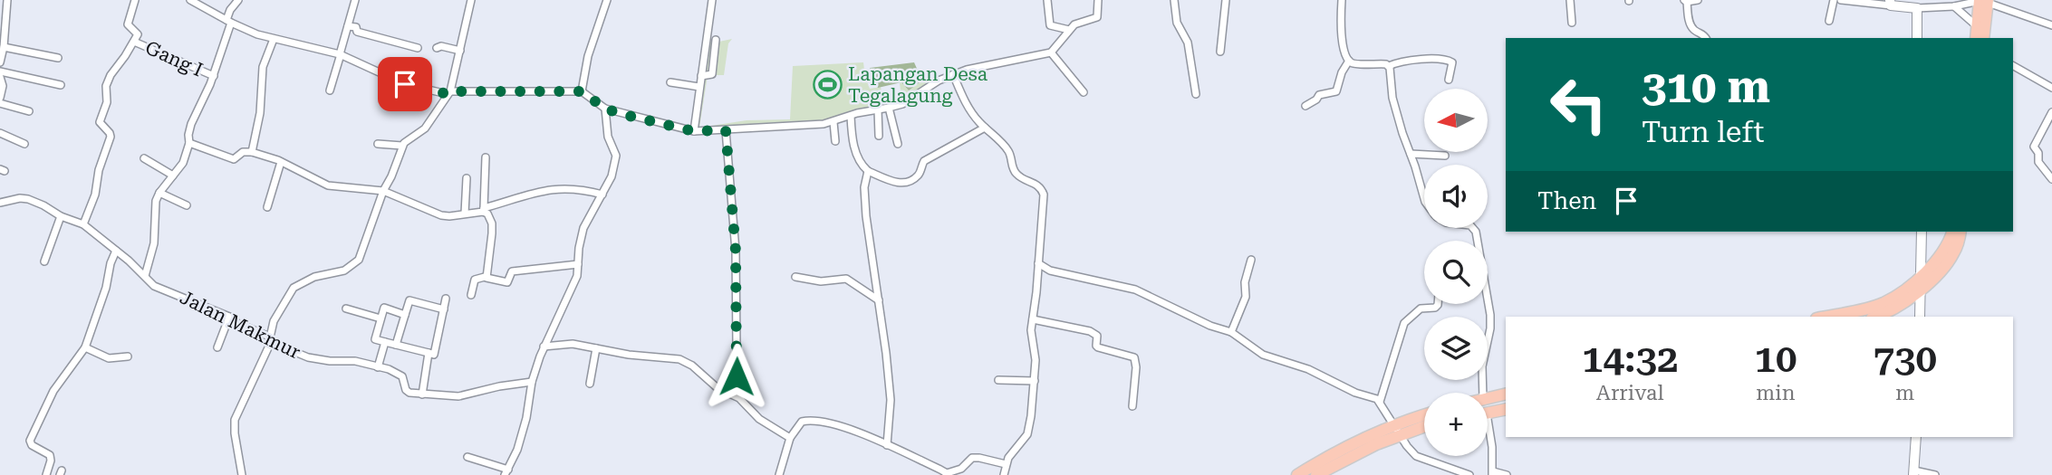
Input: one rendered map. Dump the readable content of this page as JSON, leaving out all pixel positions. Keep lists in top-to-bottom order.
{
  "streets": {
    "street": ["Gang I", "Jalan Makmur"]
  },
  "places": {
    "sports": ["Lapangan Desa Tegalagung"]
  },
  "north": "left",
  "page": {
    "turn": ["310 m", "Turn left"],
    "map_buttons": "+",
    "then": "Then",
    "eta": [
      "14:32",
      "Arrival",
      "10",
      "min",
      "730",
      "m"
    ]
  }
}
